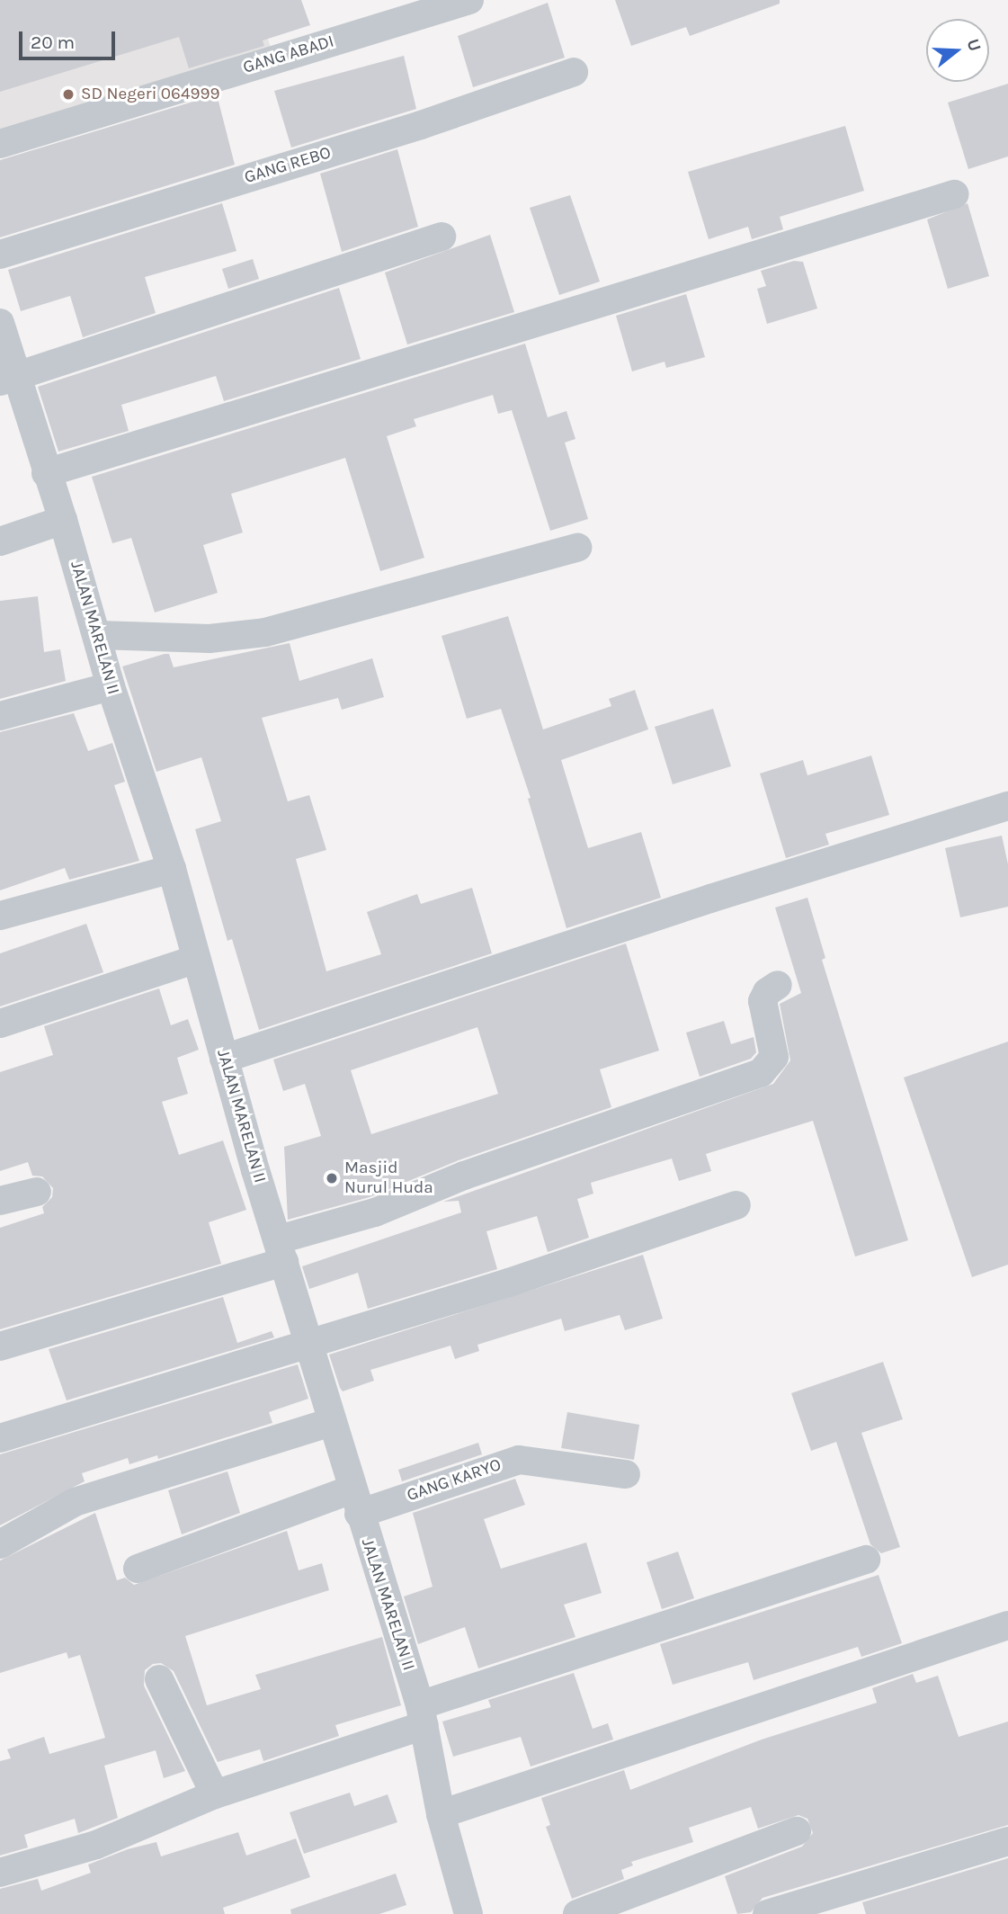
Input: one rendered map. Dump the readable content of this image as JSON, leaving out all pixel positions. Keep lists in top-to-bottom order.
{
  "streets": {
    "street": [
      "GANG ABADI",
      "GANG REBO",
      "JALAN MARELAN II",
      "GANG KARYO"
    ]
  },
  "crossings": [
    ["JALAN MARELAN II", "GANG KARYO"]
  ],
  "places": ["SD Negeri 064999", "Masjid Nurul Huda"],
  "scale_bar": "20 m",
  "north": "right"
}
